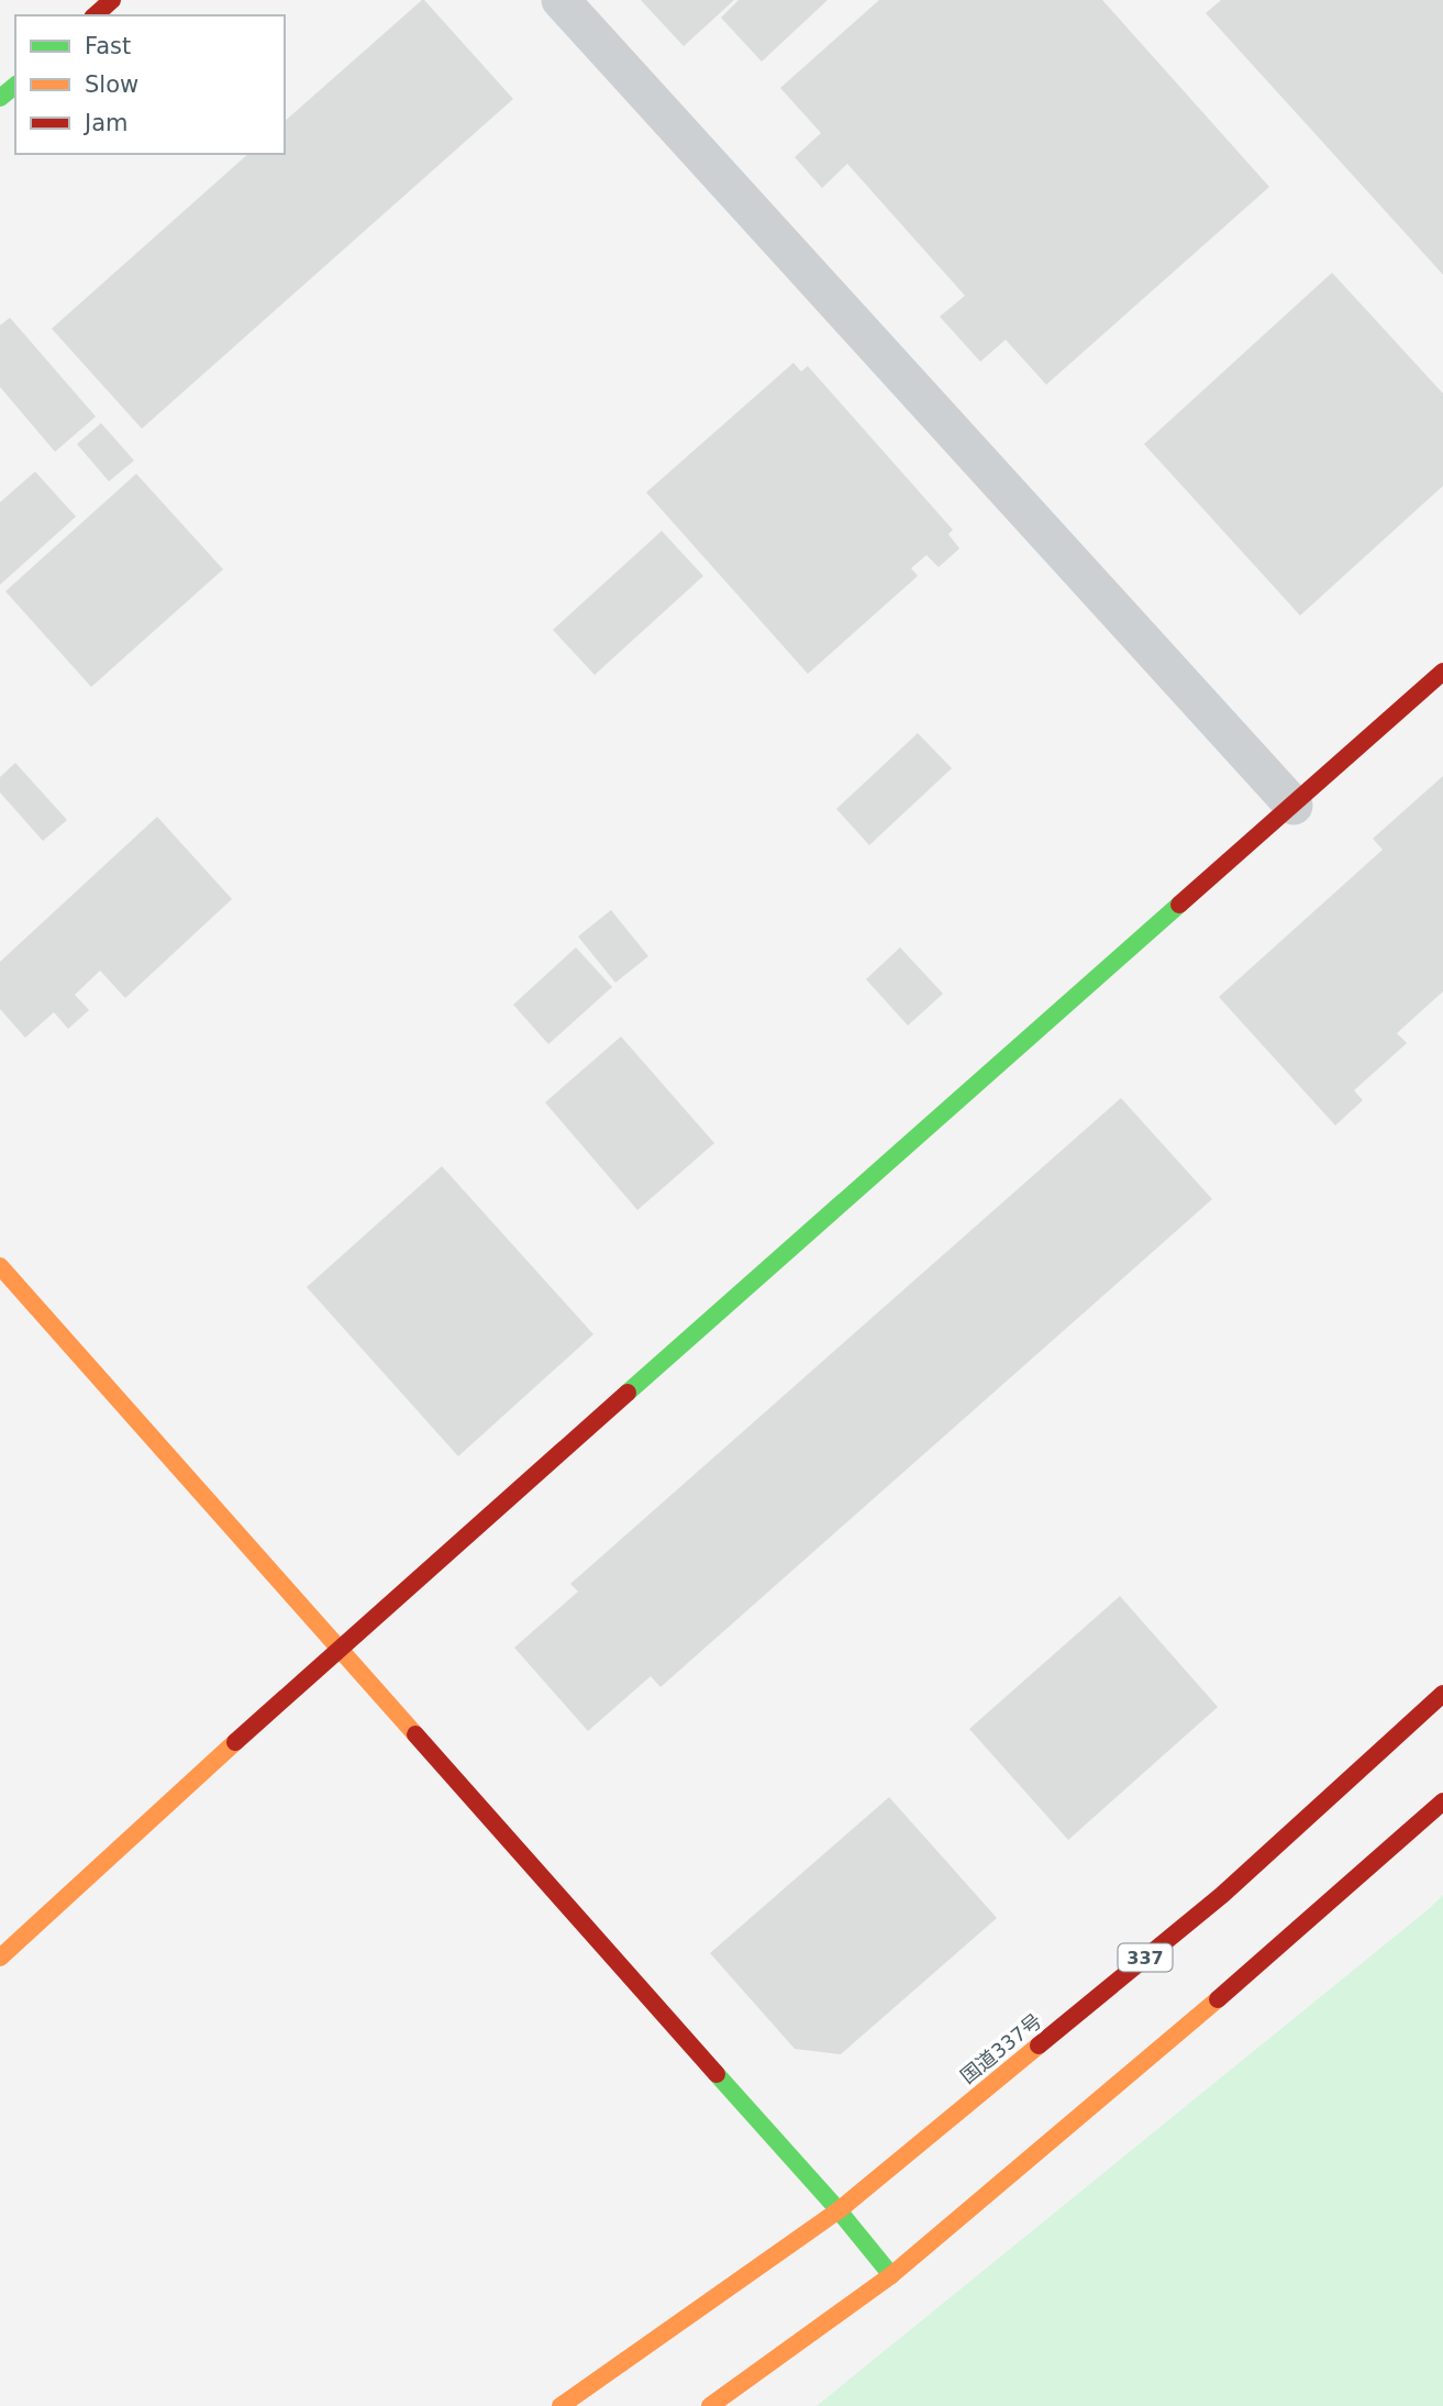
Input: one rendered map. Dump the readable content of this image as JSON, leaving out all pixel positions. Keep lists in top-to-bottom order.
{
  "streets": {
    "main road": ["337", "国道337号"]
  },
  "legend": ["Fast", "Slow", "Jam"]
}
